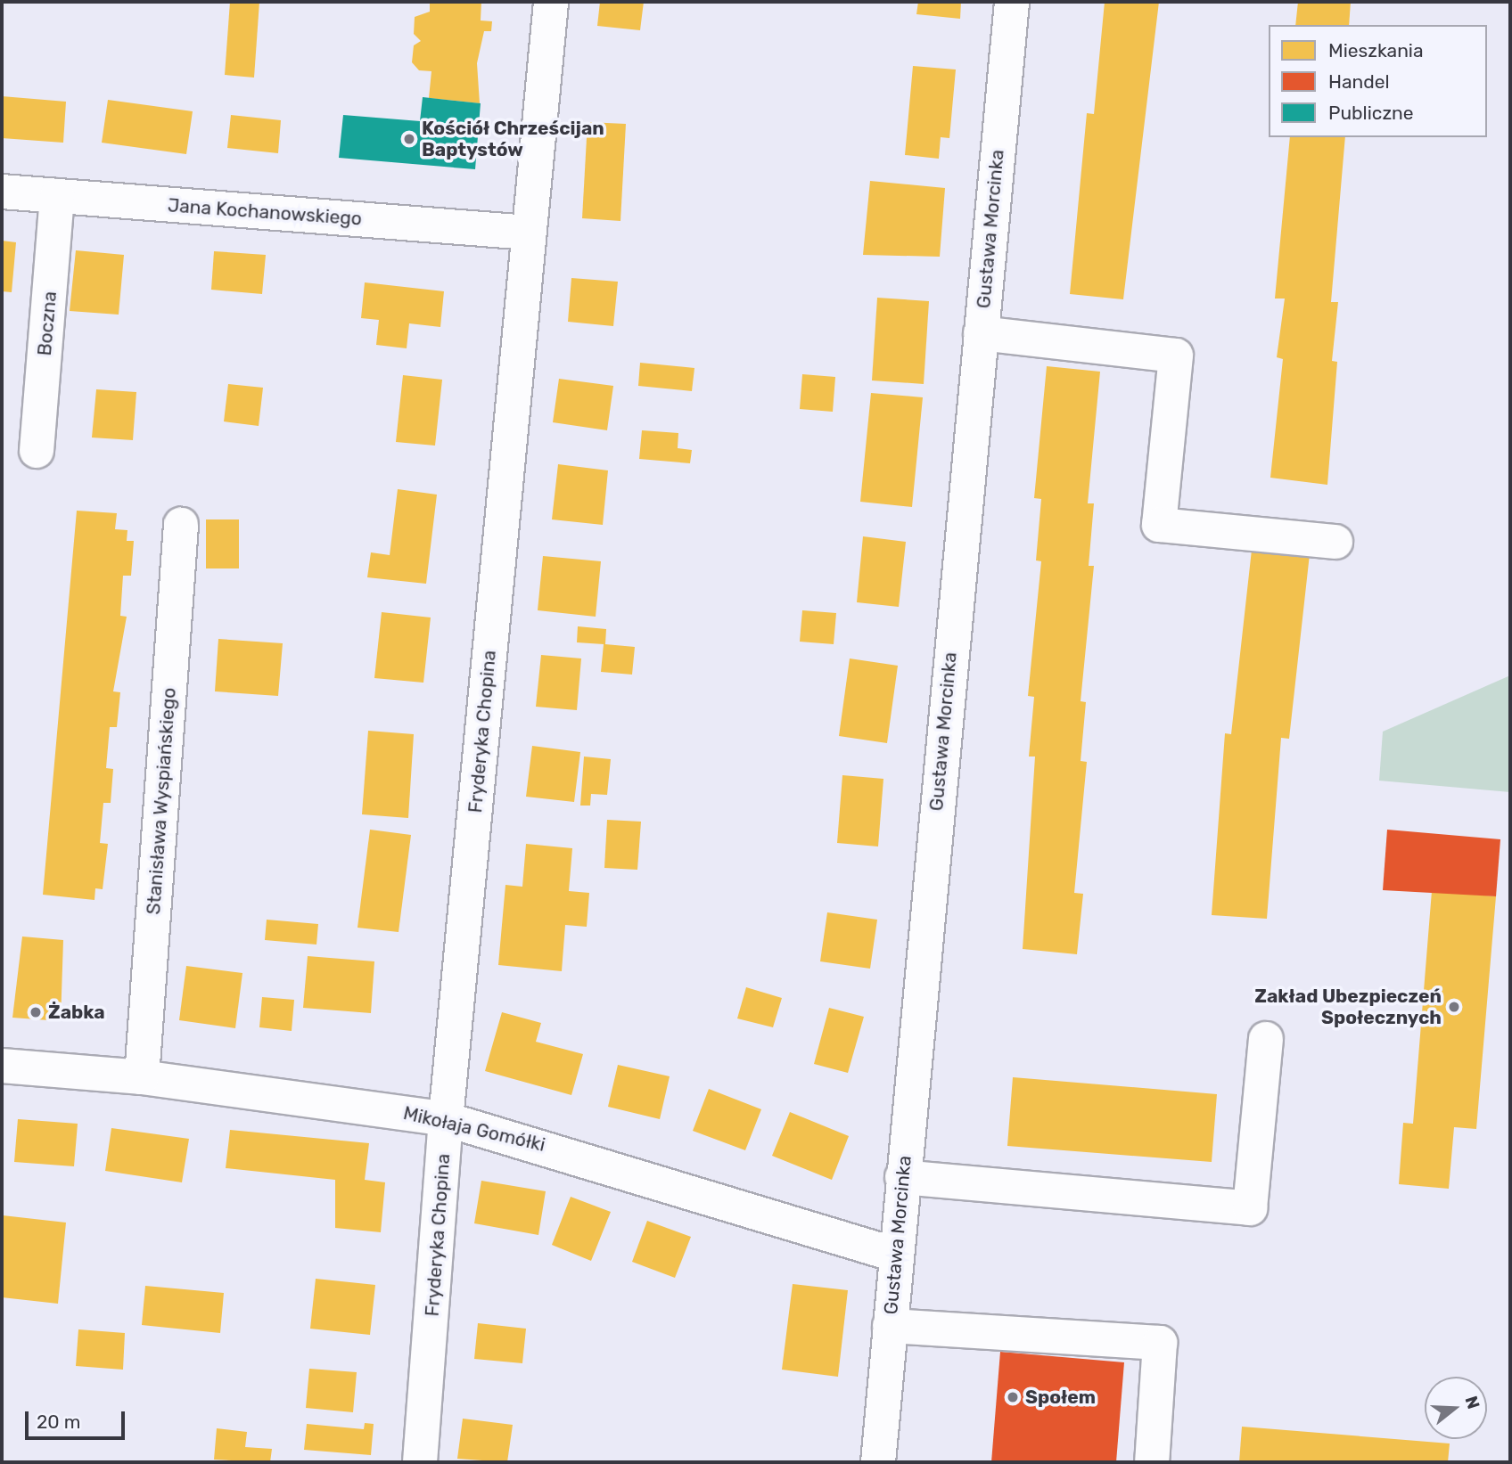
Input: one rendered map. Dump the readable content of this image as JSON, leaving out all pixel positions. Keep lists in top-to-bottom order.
{
  "streets": {
    "street": [
      "Jana Kochanowskiego",
      "Gustawa Morcinka",
      "Boczna",
      "Fryderyka Chopina",
      "Stanisława Wyspiańskiego",
      "Mikołaja Gomółki"
    ]
  },
  "crossings": [
    ["Jana Kochanowskiego", "Boczna"],
    ["Jana Kochanowskiego", "Fryderyka Chopina"],
    ["Gustawa Morcinka", "Mikołaja Gomółki"],
    ["Fryderyka Chopina", "Mikołaja Gomółki"],
    ["Stanisława Wyspiańskiego", "Mikołaja Gomółki"]
  ],
  "places": [
    "Kościół Chrześcijan Baptystów",
    "Zakład Ubezpieczeń Społecznych",
    "Żabka",
    "Społem"
  ],
  "legend": ["Mieszkania", "Handel", "Publiczne"],
  "scale_bar": "20 m",
  "north": "right"
}
